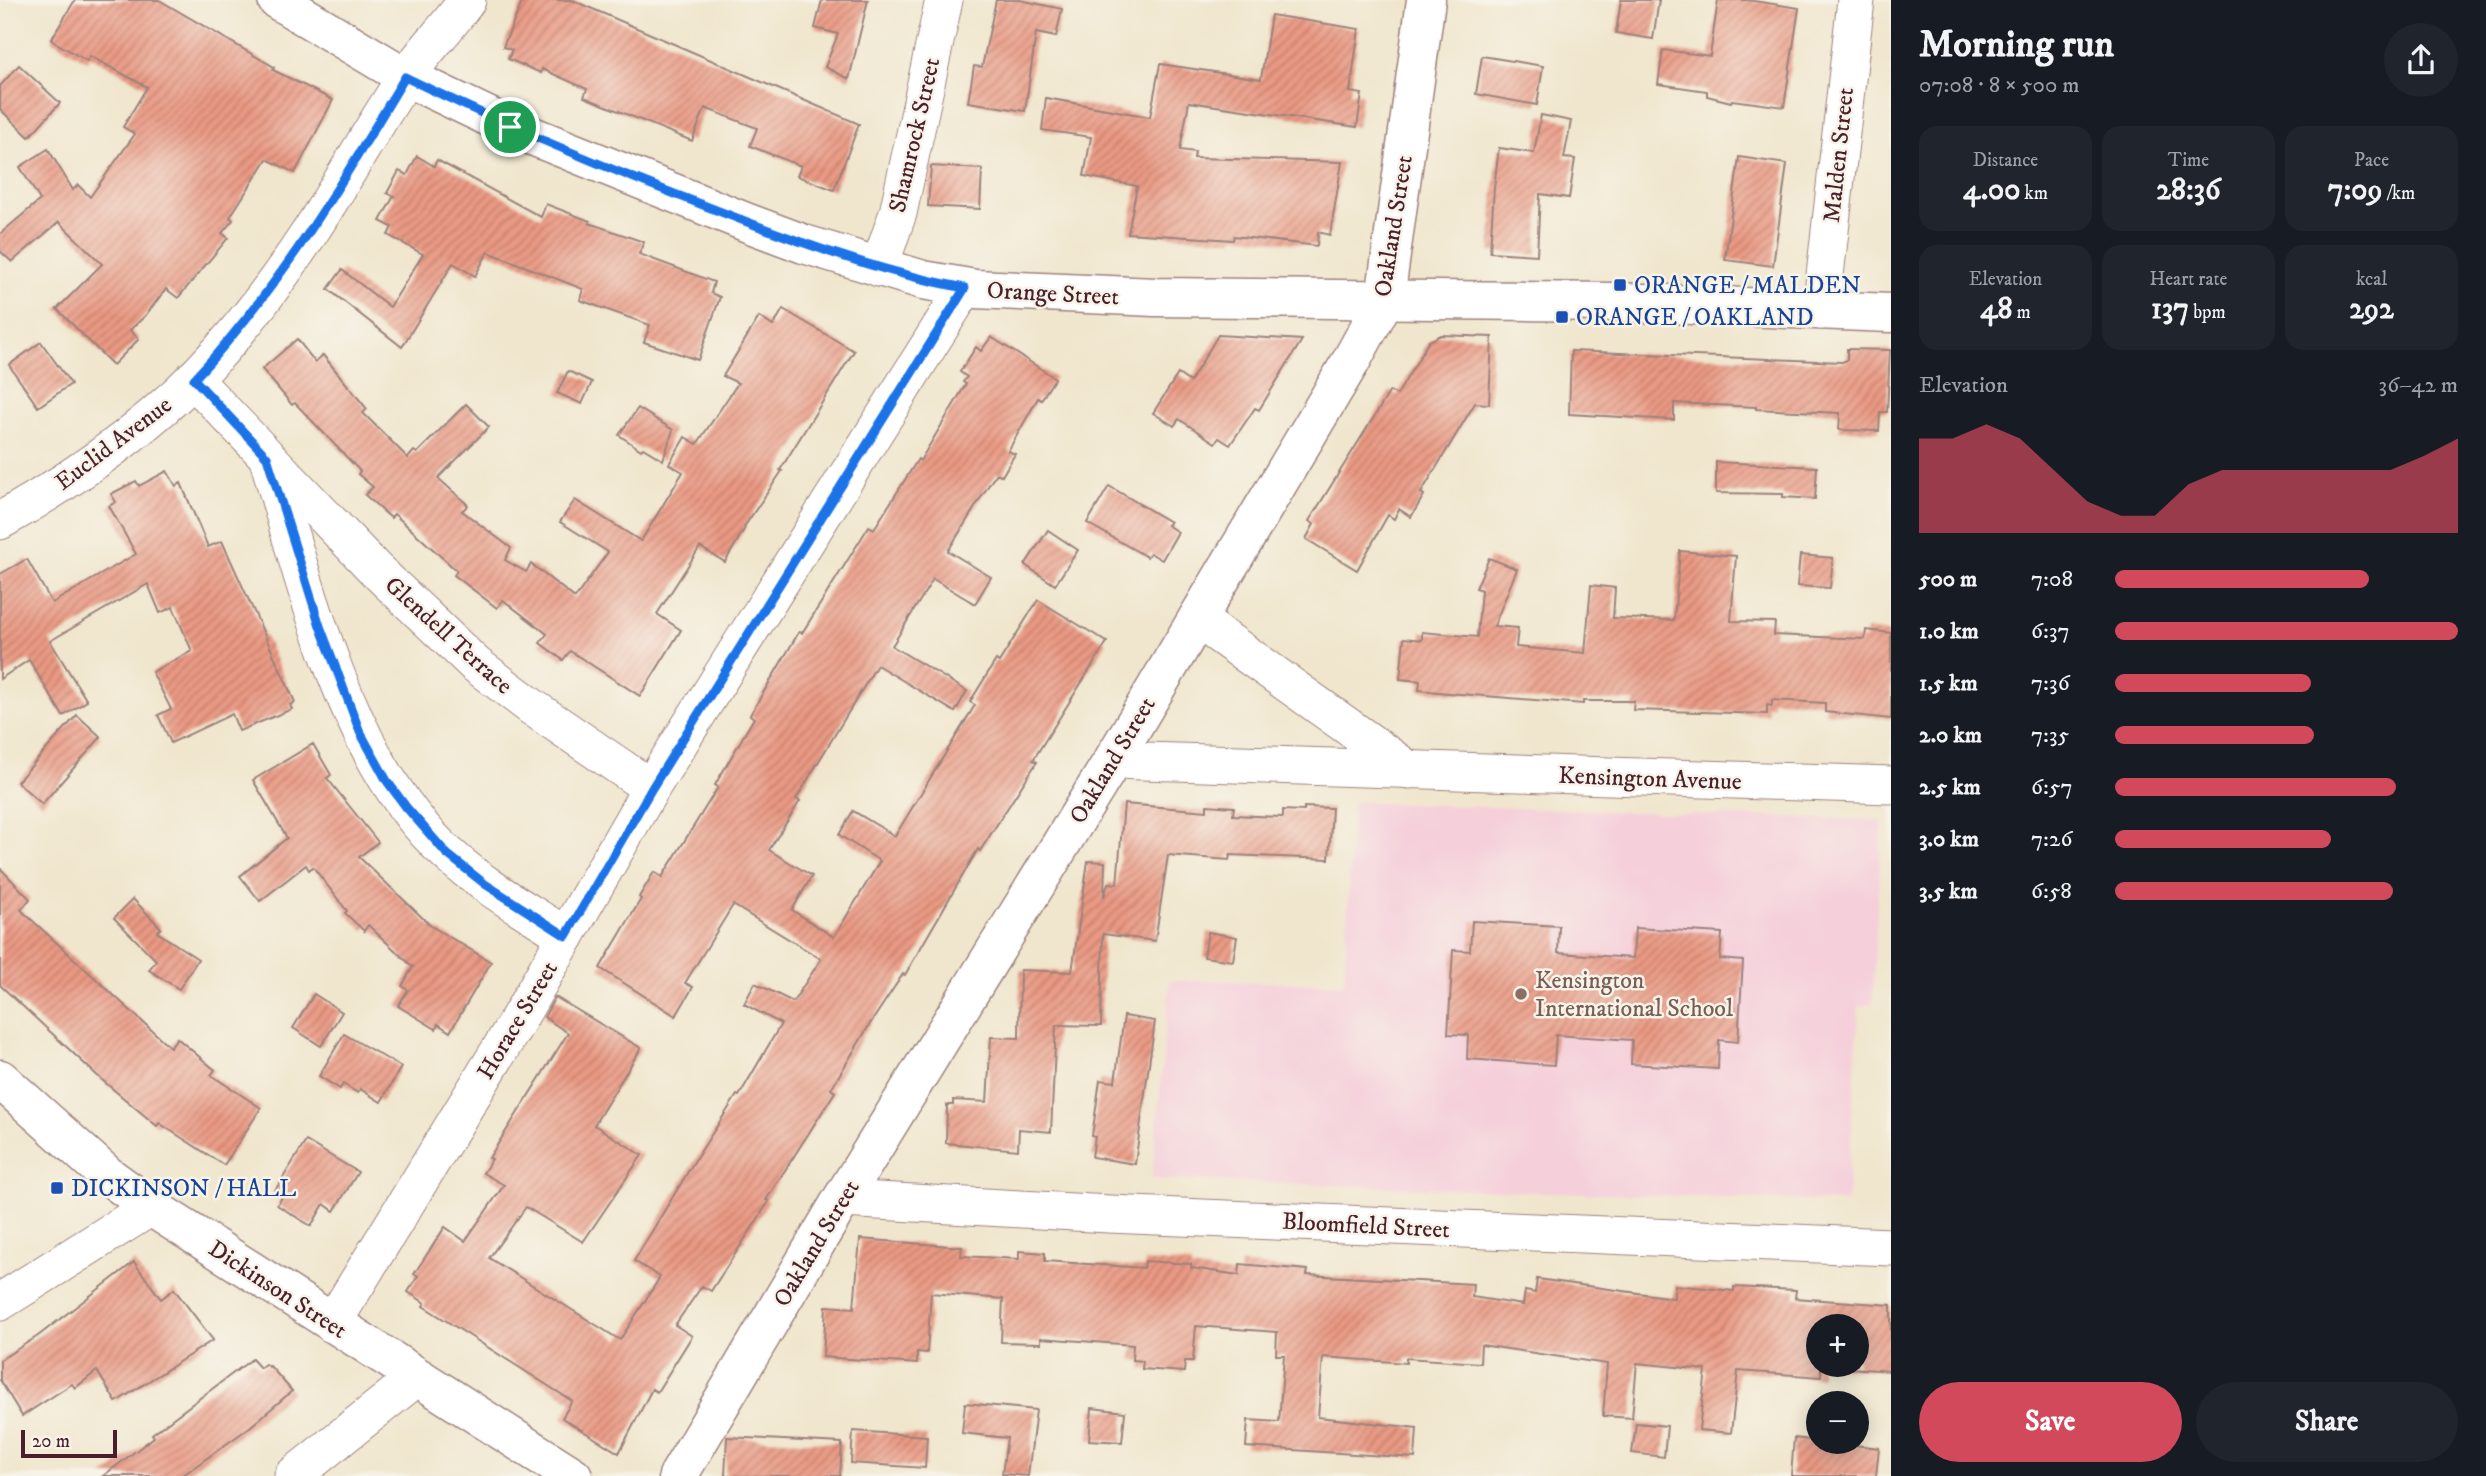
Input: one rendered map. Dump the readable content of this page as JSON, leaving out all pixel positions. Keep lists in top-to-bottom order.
{
  "streets": {
    "main road": ["Oakland Street", "Orange Street", "Dickinson Street"],
    "street": [
      "Shamrock Street",
      "Malden Street",
      "Euclid Avenue",
      "Glendell Terrace",
      "Kensington Avenue",
      "Horace Street",
      "Bloomfield Street"
    ]
  },
  "crossings": [
    ["Shamrock Street", "Orange Street"],
    ["Malden Street", "Orange Street"],
    ["Oakland Street", "Orange Street"],
    ["Oakland Street", "Kensington Avenue"],
    ["Oakland Street", "Bloomfield Street"],
    ["Orange Street", "Euclid Avenue"],
    ["Orange Street", "Horace Street"],
    ["Euclid Avenue", "Glendell Terrace"],
    ["Glendell Terrace", "Horace Street"],
    ["Horace Street", "Dickinson Street"]
  ],
  "places": {
    "transit": ["ORANGE / MALDEN", "ORANGE / OAKLAND", "DICKINSON / HALL"],
    "other": ["Kensington International School"]
  },
  "scale_bar": "20 m",
  "page": {
    "heading": ["Morning run", "07:08 · 8 × 500 m"],
    "stats": [
      ["Distance", "4.00 km"],
      ["Time", "28:36"],
      ["Pace", "7:09 /km"],
      ["Elevation", "48 m"],
      ["Heart rate", "137 bpm"],
      ["kcal", "292"]
    ],
    "chart": ["Elevation", "36–42 m"],
    "list": [
      {
        "name": "500 m",
        "note": "7:08"
      },
      {
        "name": "1.0 km",
        "note": "6:37"
      },
      {
        "name": "1.5 km",
        "note": "7:36"
      },
      {
        "name": "2.0 km",
        "note": "7:35"
      },
      {
        "name": "2.5 km",
        "note": "6:57"
      },
      {
        "name": "3.0 km",
        "note": "7:26"
      },
      {
        "name": "3.5 km",
        "note": "6:58"
      }
    ],
    "map_buttons": ["+", "−"],
    "buttons": ["Save", "Share"],
    "scale": "20 m"
  }
}
